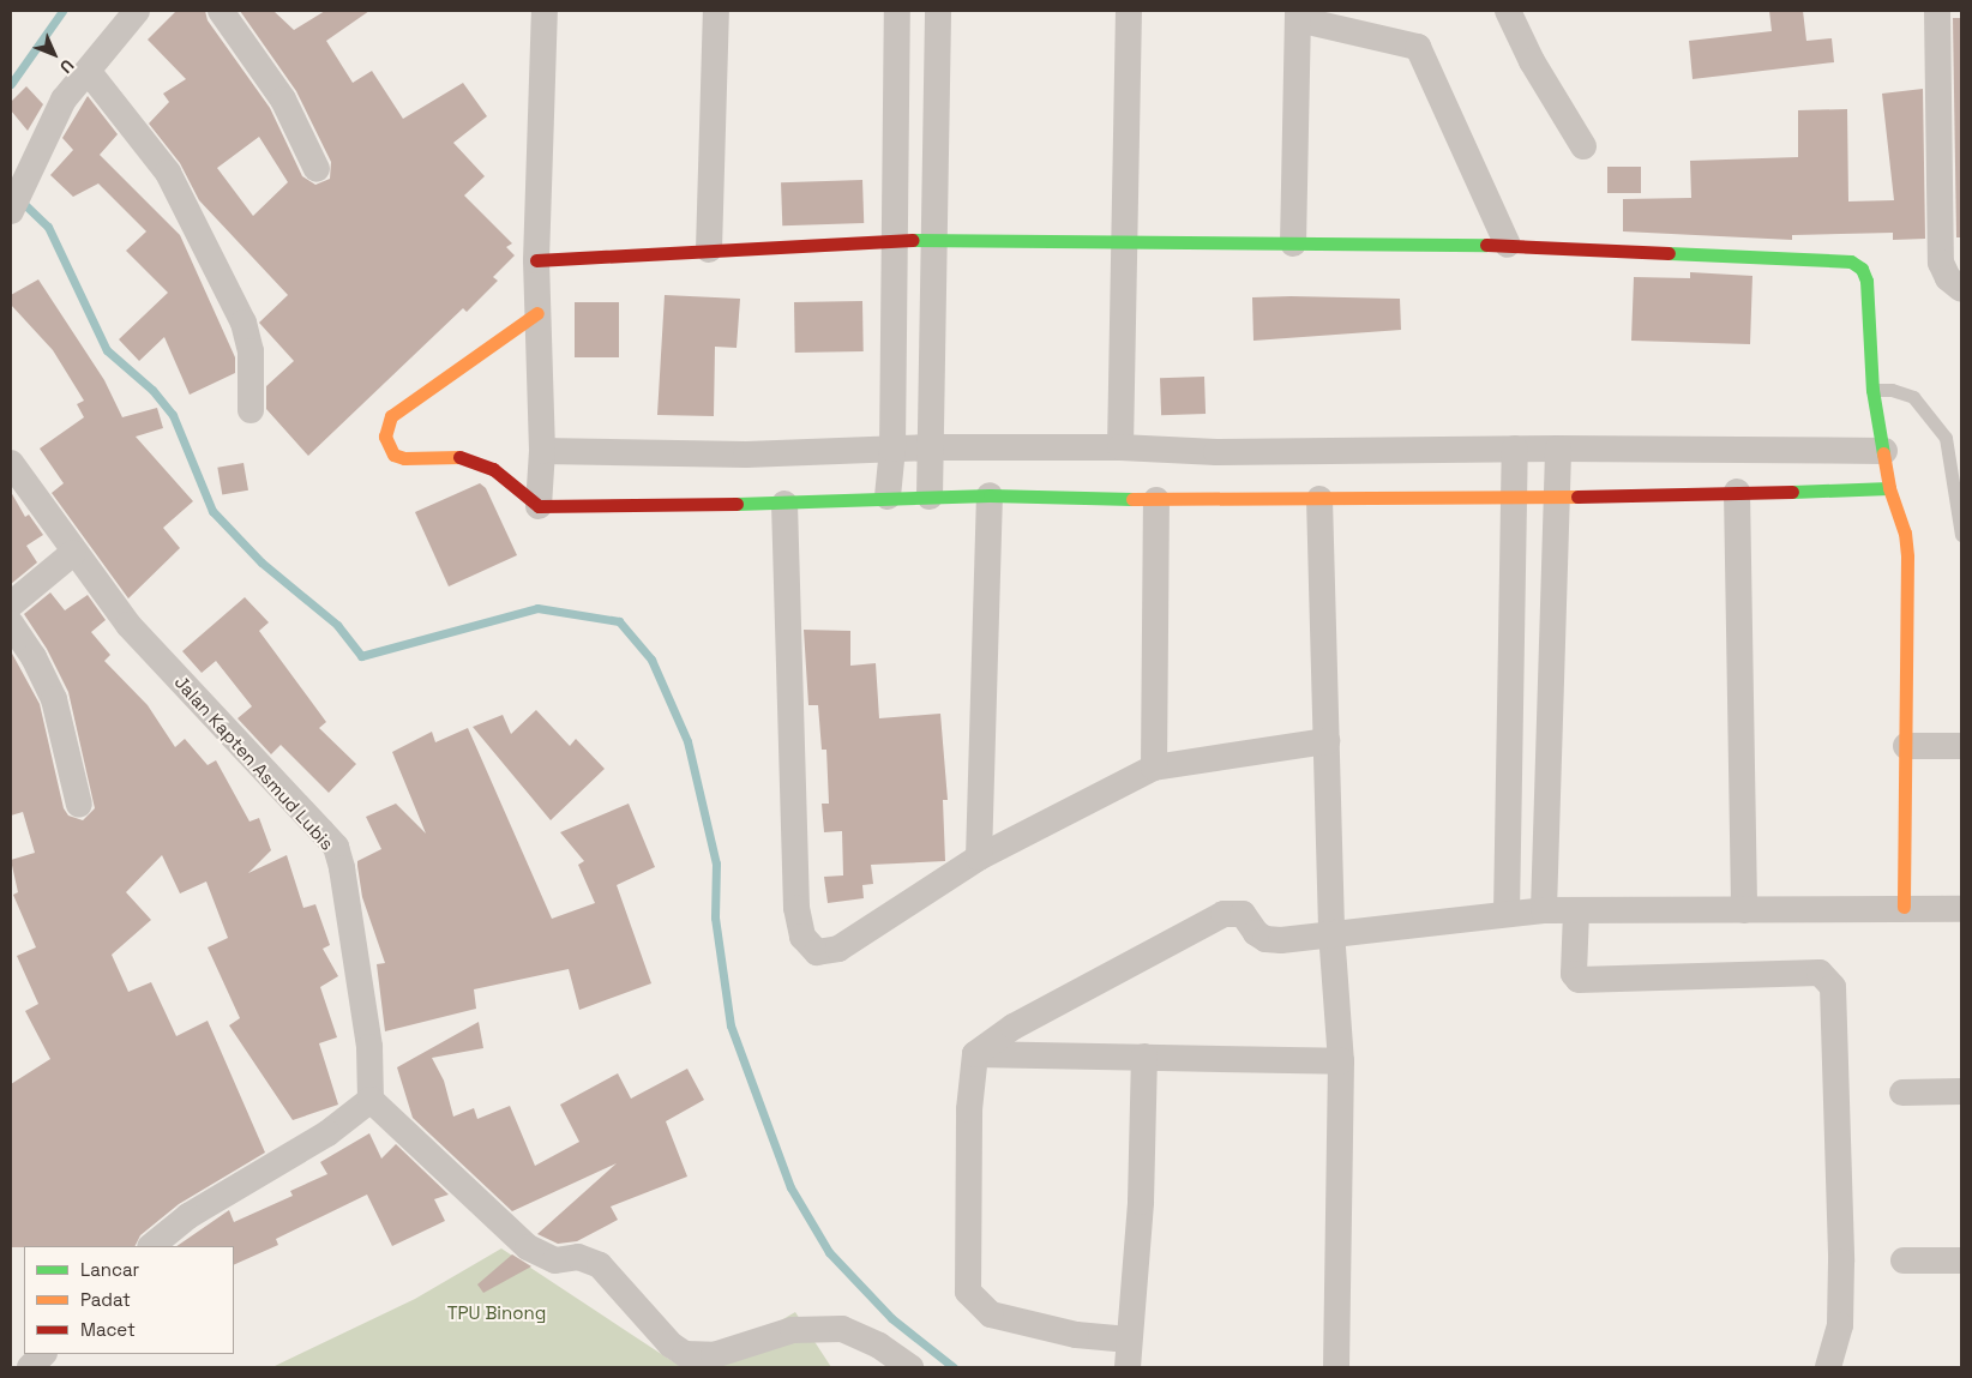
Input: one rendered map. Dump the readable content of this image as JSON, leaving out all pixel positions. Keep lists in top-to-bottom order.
{
  "streets": {
    "street": ["Jalan Kapten Asmud Lubis"]
  },
  "parks": ["TPU Binong"],
  "legend": ["Lancar", "Padat", "Macet"],
  "north": "bottom right"
}
